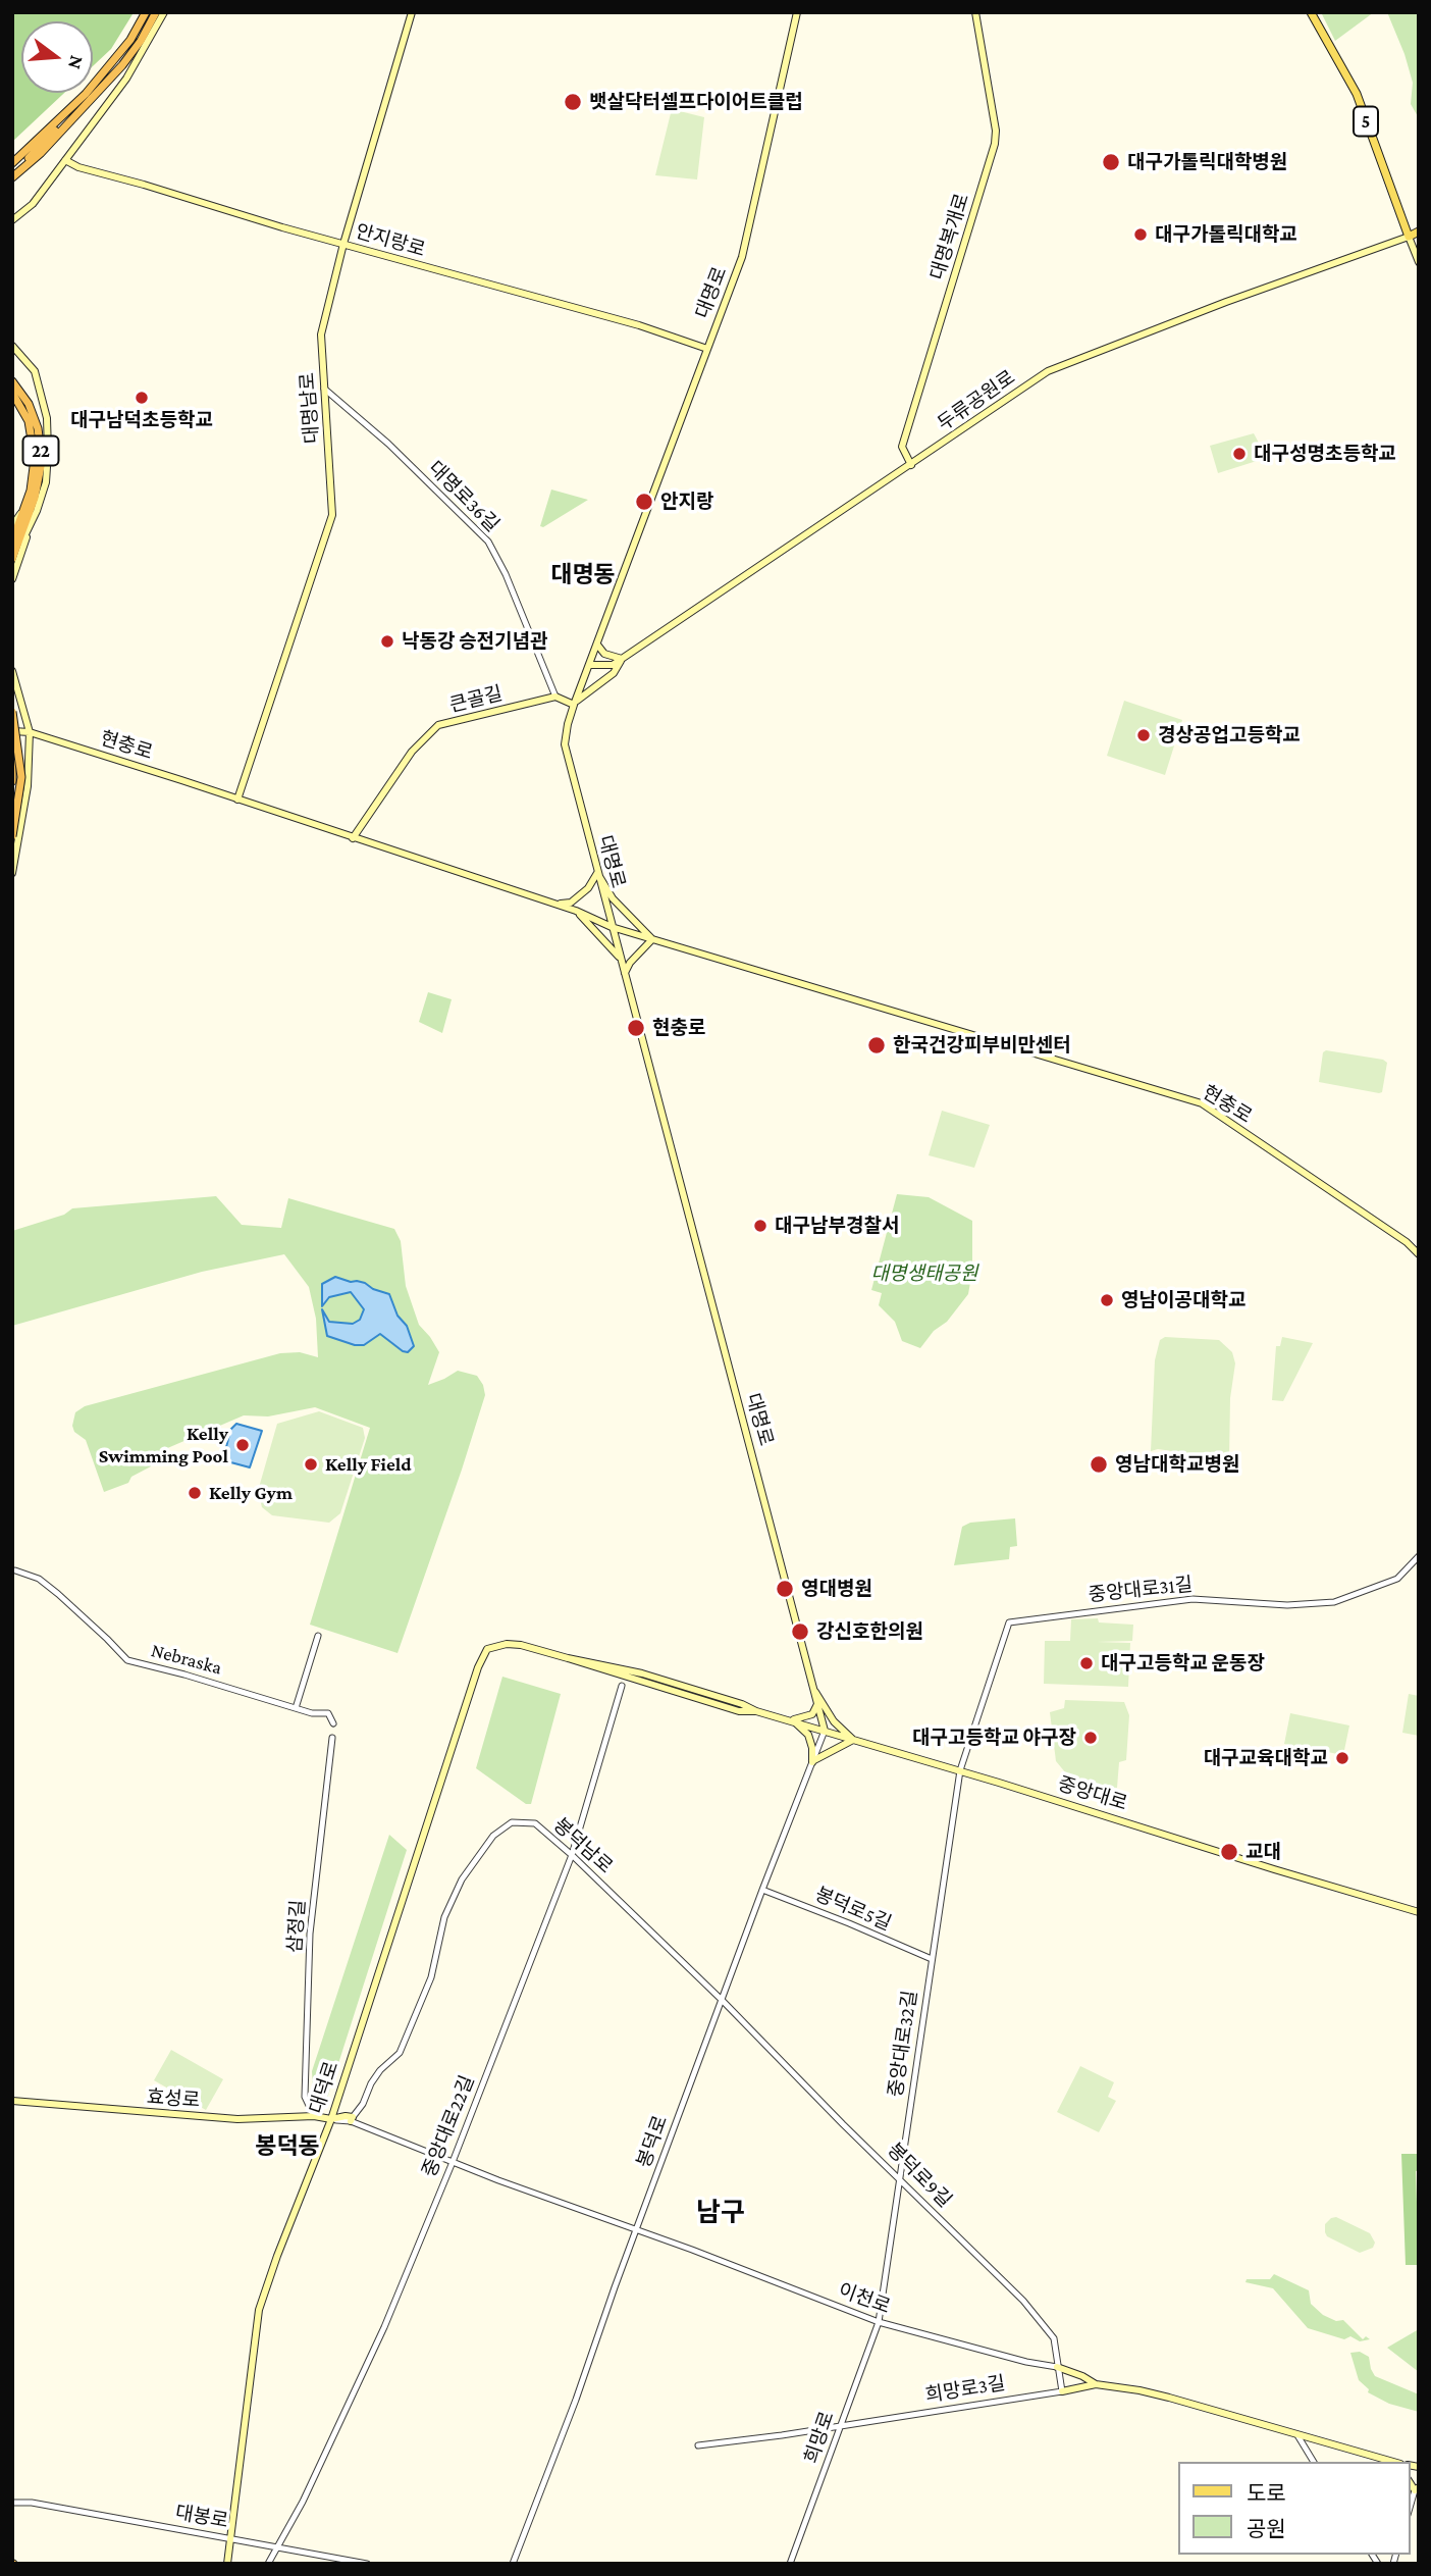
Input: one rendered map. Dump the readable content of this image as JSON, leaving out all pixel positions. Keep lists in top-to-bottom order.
{
  "streets": {
    "highway": ["22"],
    "main road": [
      "5",
      "대명복개로",
      "안지랑로",
      "대명로",
      "두류공원로",
      "대명남로",
      "큰골길",
      "현충로",
      "중앙대로",
      "대덕로",
      "효성로",
      "이천로",
      "희망로3길"
    ],
    "street": [
      "대명로36길",
      "중앙대로31길",
      "Nebraska",
      "봉덕남로",
      "봉덕로5길",
      "삼정길",
      "중앙대로32길",
      "중앙대로22길",
      "봉덕로",
      "봉덕로9길",
      "희망로",
      "대봉로"
    ]
  },
  "crossings": [
    ["5", "두류공원로"],
    ["대명복개로", "두류공원로"],
    ["안지랑로", "대명로"],
    ["안지랑로", "대명남로"],
    ["대명로", "두류공원로"],
    ["대명로", "현충로"],
    ["대명로", "중앙대로"],
    ["대명로", "봉덕로"],
    ["대명남로", "대명로36길"],
    ["대명남로", "현충로"],
    ["대명로36길", "큰골길"],
    ["큰골길", "현충로"],
    ["중앙대로31길", "중앙대로"],
    ["중앙대로31길", "중앙대로32길"],
    ["중앙대로", "중앙대로32길"],
    ["중앙대로", "대덕로"],
    ["중앙대로", "봉덕로"],
    ["봉덕남로", "효성로"],
    ["봉덕남로", "중앙대로22길"],
    ["봉덕남로", "봉덕로"],
    ["봉덕남로", "봉덕로9길"],
    ["봉덕남로", "이천로"],
    ["봉덕로5길", "중앙대로32길"],
    ["봉덕로5길", "봉덕로"],
    ["삼정길", "효성로"],
    ["중앙대로32길", "봉덕로9길"],
    ["중앙대로32길", "이천로"],
    ["중앙대로32길", "희망로"],
    ["대덕로", "효성로"],
    ["대덕로", "대봉로"],
    ["효성로", "이천로"],
    ["중앙대로22길", "이천로"],
    ["중앙대로22길", "대봉로"],
    ["봉덕로", "봉덕로9길"],
    ["봉덕로", "이천로"],
    ["봉덕로9길", "이천로"],
    ["봉덕로9길", "희망로3길"],
    ["이천로", "희망로3길"],
    ["이천로", "희망로"],
    ["희망로3길", "희망로"]
  ],
  "districts": ["대명동", "봉덕동", "남구"],
  "parks": ["대명생태공원"],
  "places": [
    "뱃살닥터셀프다이어트클럽",
    "대구가톨릭대학병원",
    "대구가톨릭대학교",
    "대구남덕초등학교",
    "대구성명초등학교",
    "안지랑",
    "낙동강 승전기념관",
    "경상공업고등학교",
    "현충로",
    "한국건강피부비만센터",
    "대구남부경찰서",
    "영남이공대학교",
    "Kelly Swimming Pool",
    "Kelly Field",
    "영남대학교병원",
    "Kelly Gym",
    "영대병원",
    "강신호한의원",
    "대구고등학교 운동장",
    "대구고등학교 야구장",
    "대구교육대학교",
    "교대"
  ],
  "legend": ["도로", "공원"],
  "north": "right"
}
